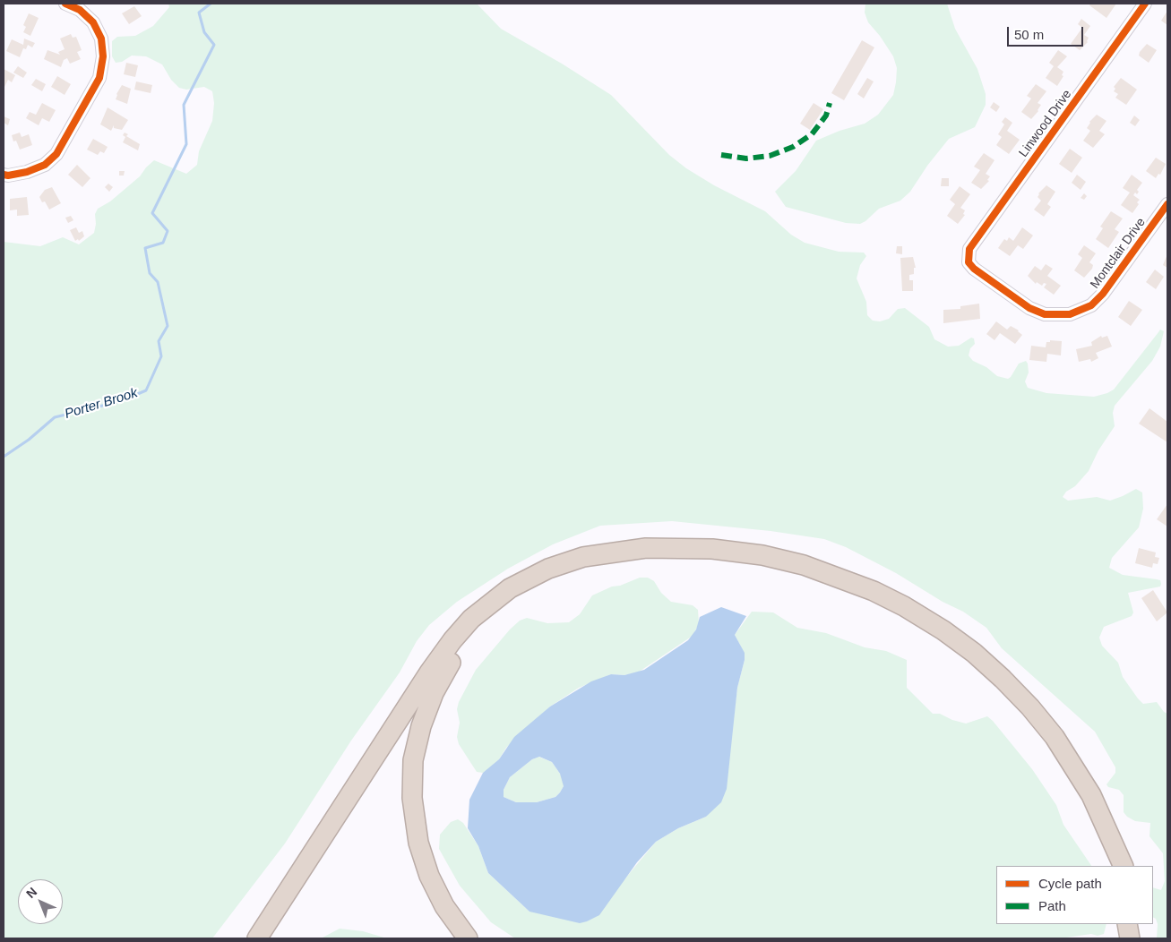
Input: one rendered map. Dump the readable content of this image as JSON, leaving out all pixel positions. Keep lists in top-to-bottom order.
{
  "streets": {
    "street": ["Linwood Drive", "Montclair Drive"]
  },
  "crossings": [
    ["Linwood Drive", "Montclair Drive"]
  ],
  "water": ["Porter Brook"],
  "legend": ["Cycle path", "Path"],
  "scale_bar": "50 m",
  "north": "top left"
}
